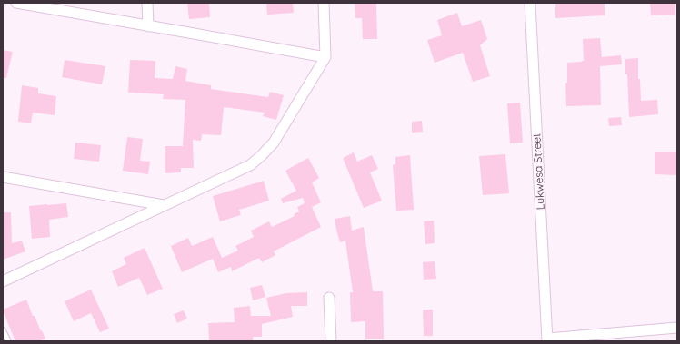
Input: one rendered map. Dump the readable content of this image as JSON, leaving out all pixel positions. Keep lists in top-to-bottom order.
{
  "streets": {
    "street": ["Lukwesa Street"]
  }
}
